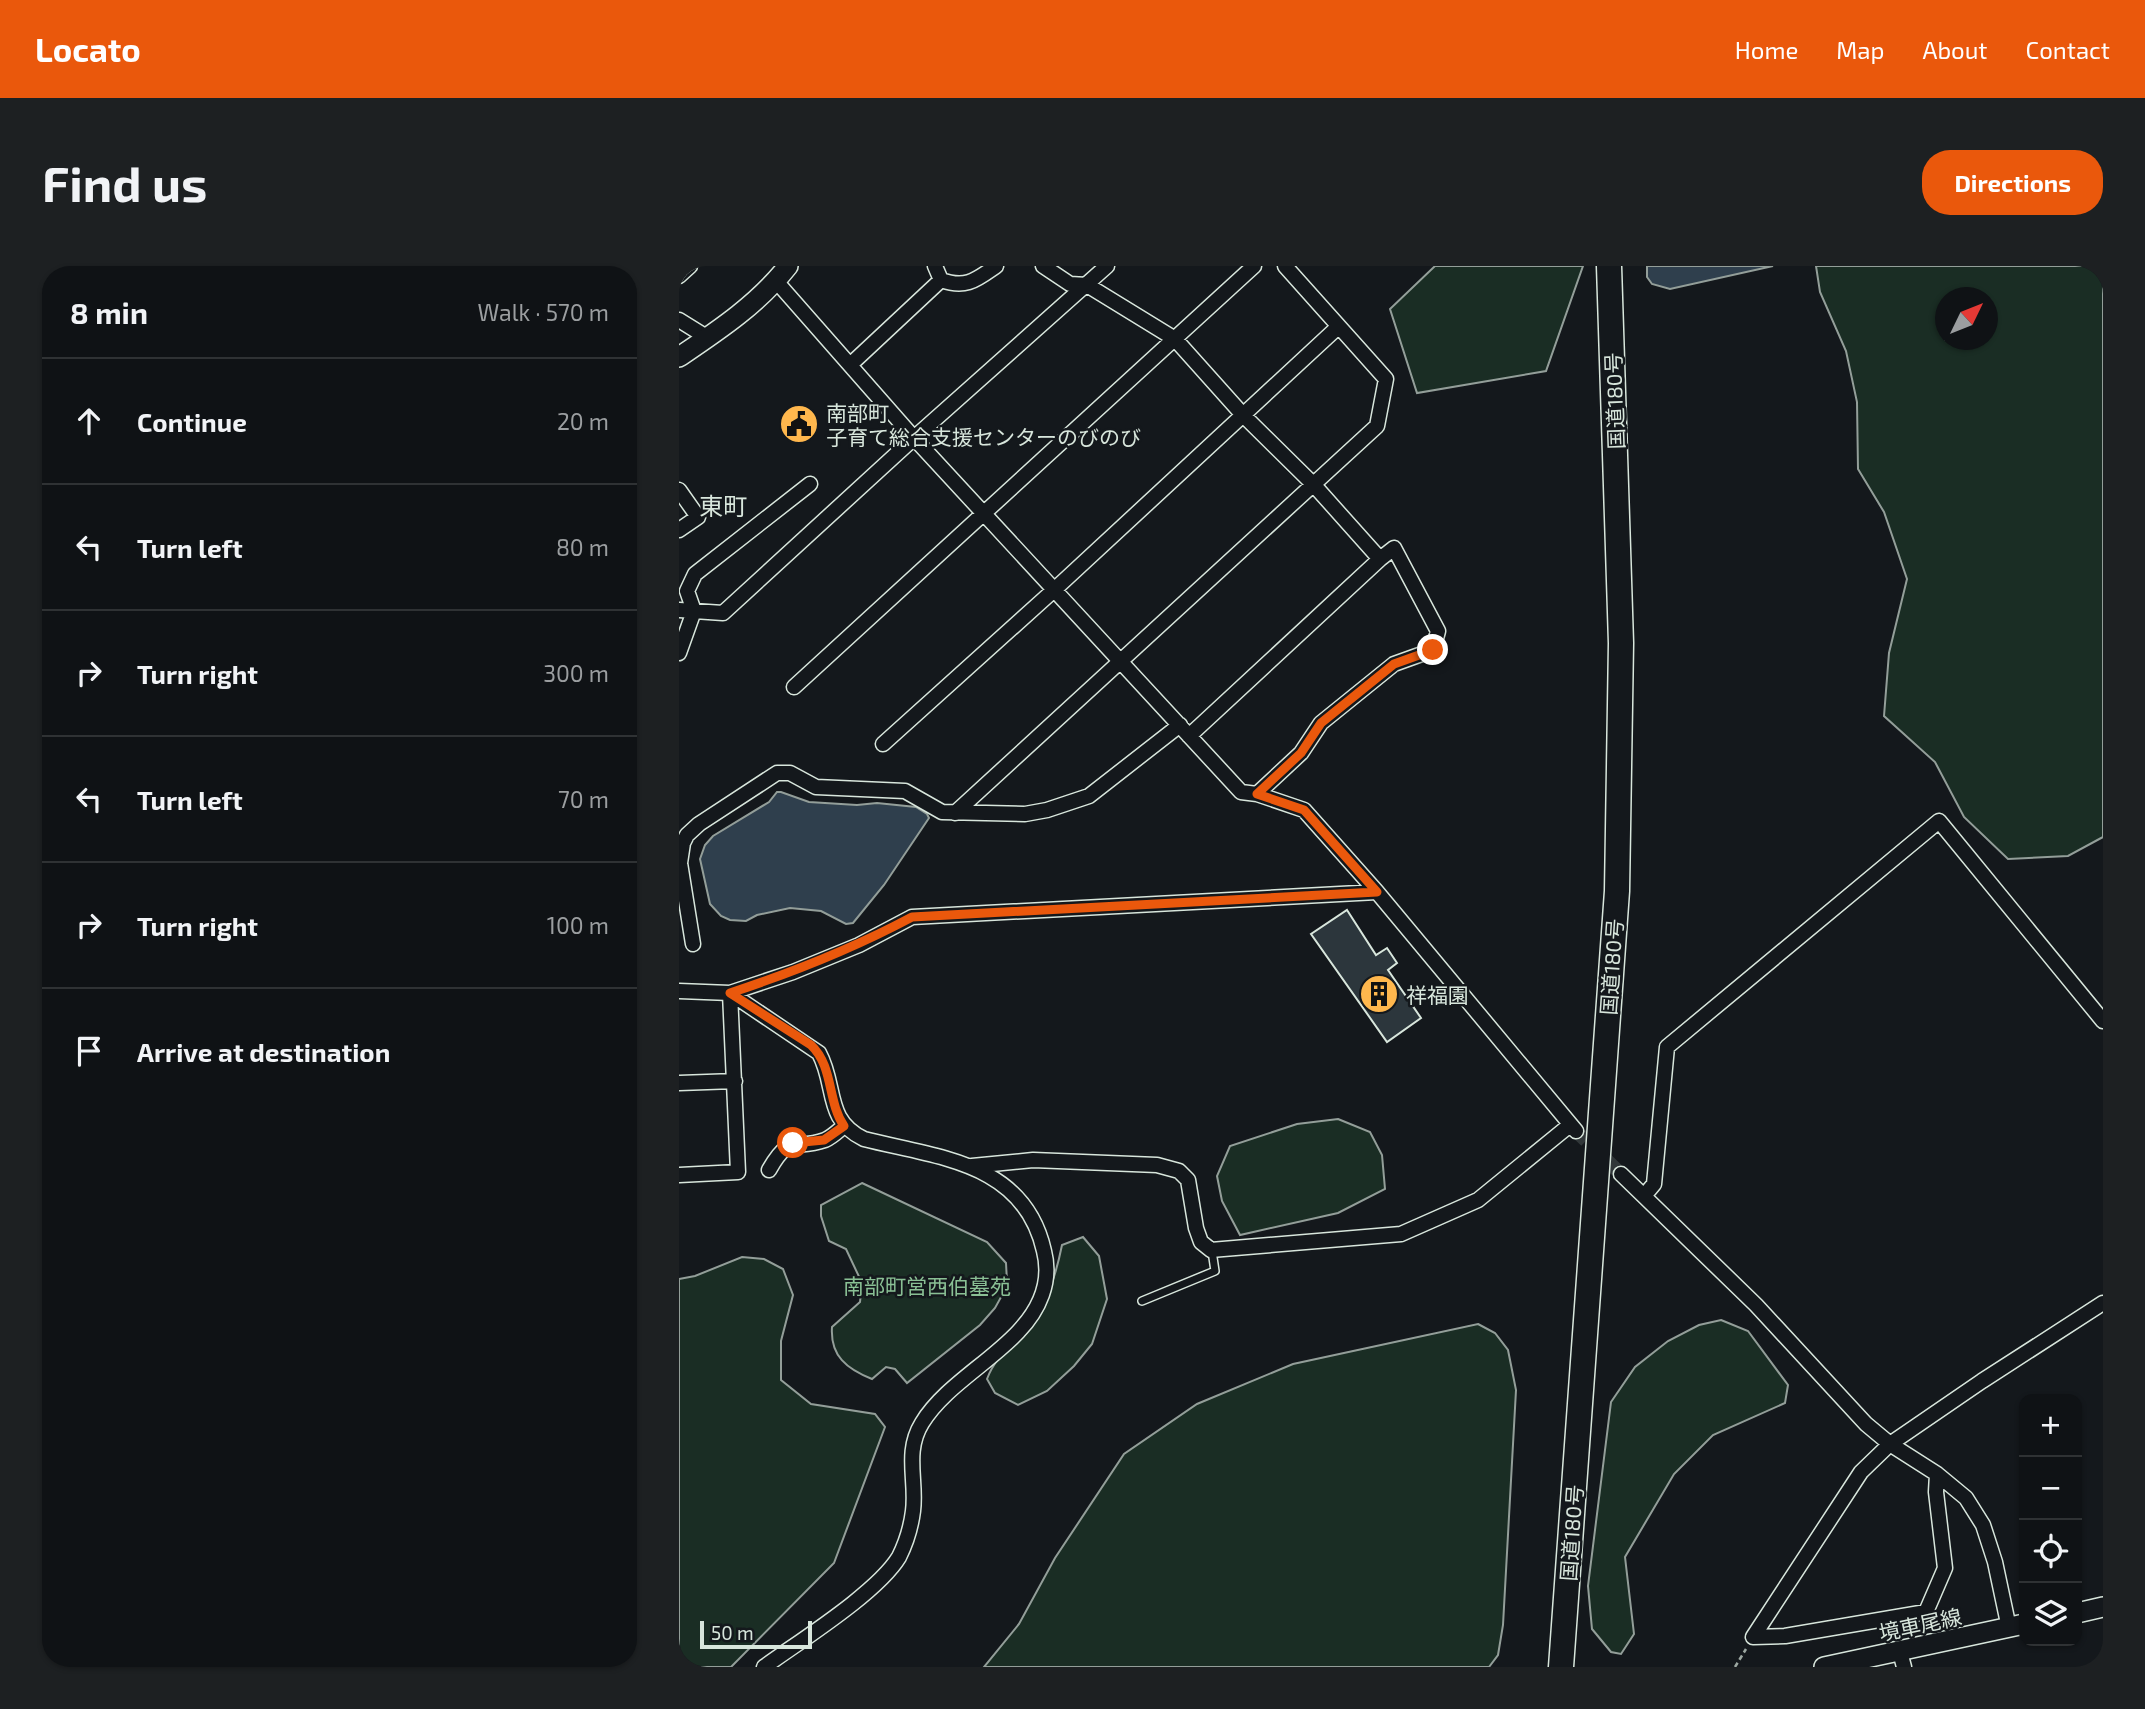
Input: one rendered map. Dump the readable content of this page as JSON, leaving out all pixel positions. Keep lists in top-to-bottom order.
{
  "streets": {
    "highway": ["国道180号"],
    "main road": ["境車尾線"]
  },
  "districts": ["東町"],
  "parks": ["南部町営西伯墓苑"],
  "places": {
    "public building": ["南部町 子育て総合支援センターのびのび"],
    "building": ["祥福園"]
  },
  "scale_bar": "50 m",
  "north": "top right",
  "page": {
    "header": "Locato",
    "nav": [
      "Home",
      "Map",
      "About",
      "Contact"
    ],
    "buttons": "Directions",
    "title": "Find us",
    "heading": ["8 min", "Walk · 570 m"],
    "list": [
      ["Continue", "20 m"],
      ["Turn left", "80 m"],
      ["Turn right", "300 m"],
      ["Turn left", "70 m"],
      ["Turn right", "100 m"],
      "Arrive at destination"
    ],
    "map_buttons": ["+", "−"],
    "scale": "50 m"
  }
}
